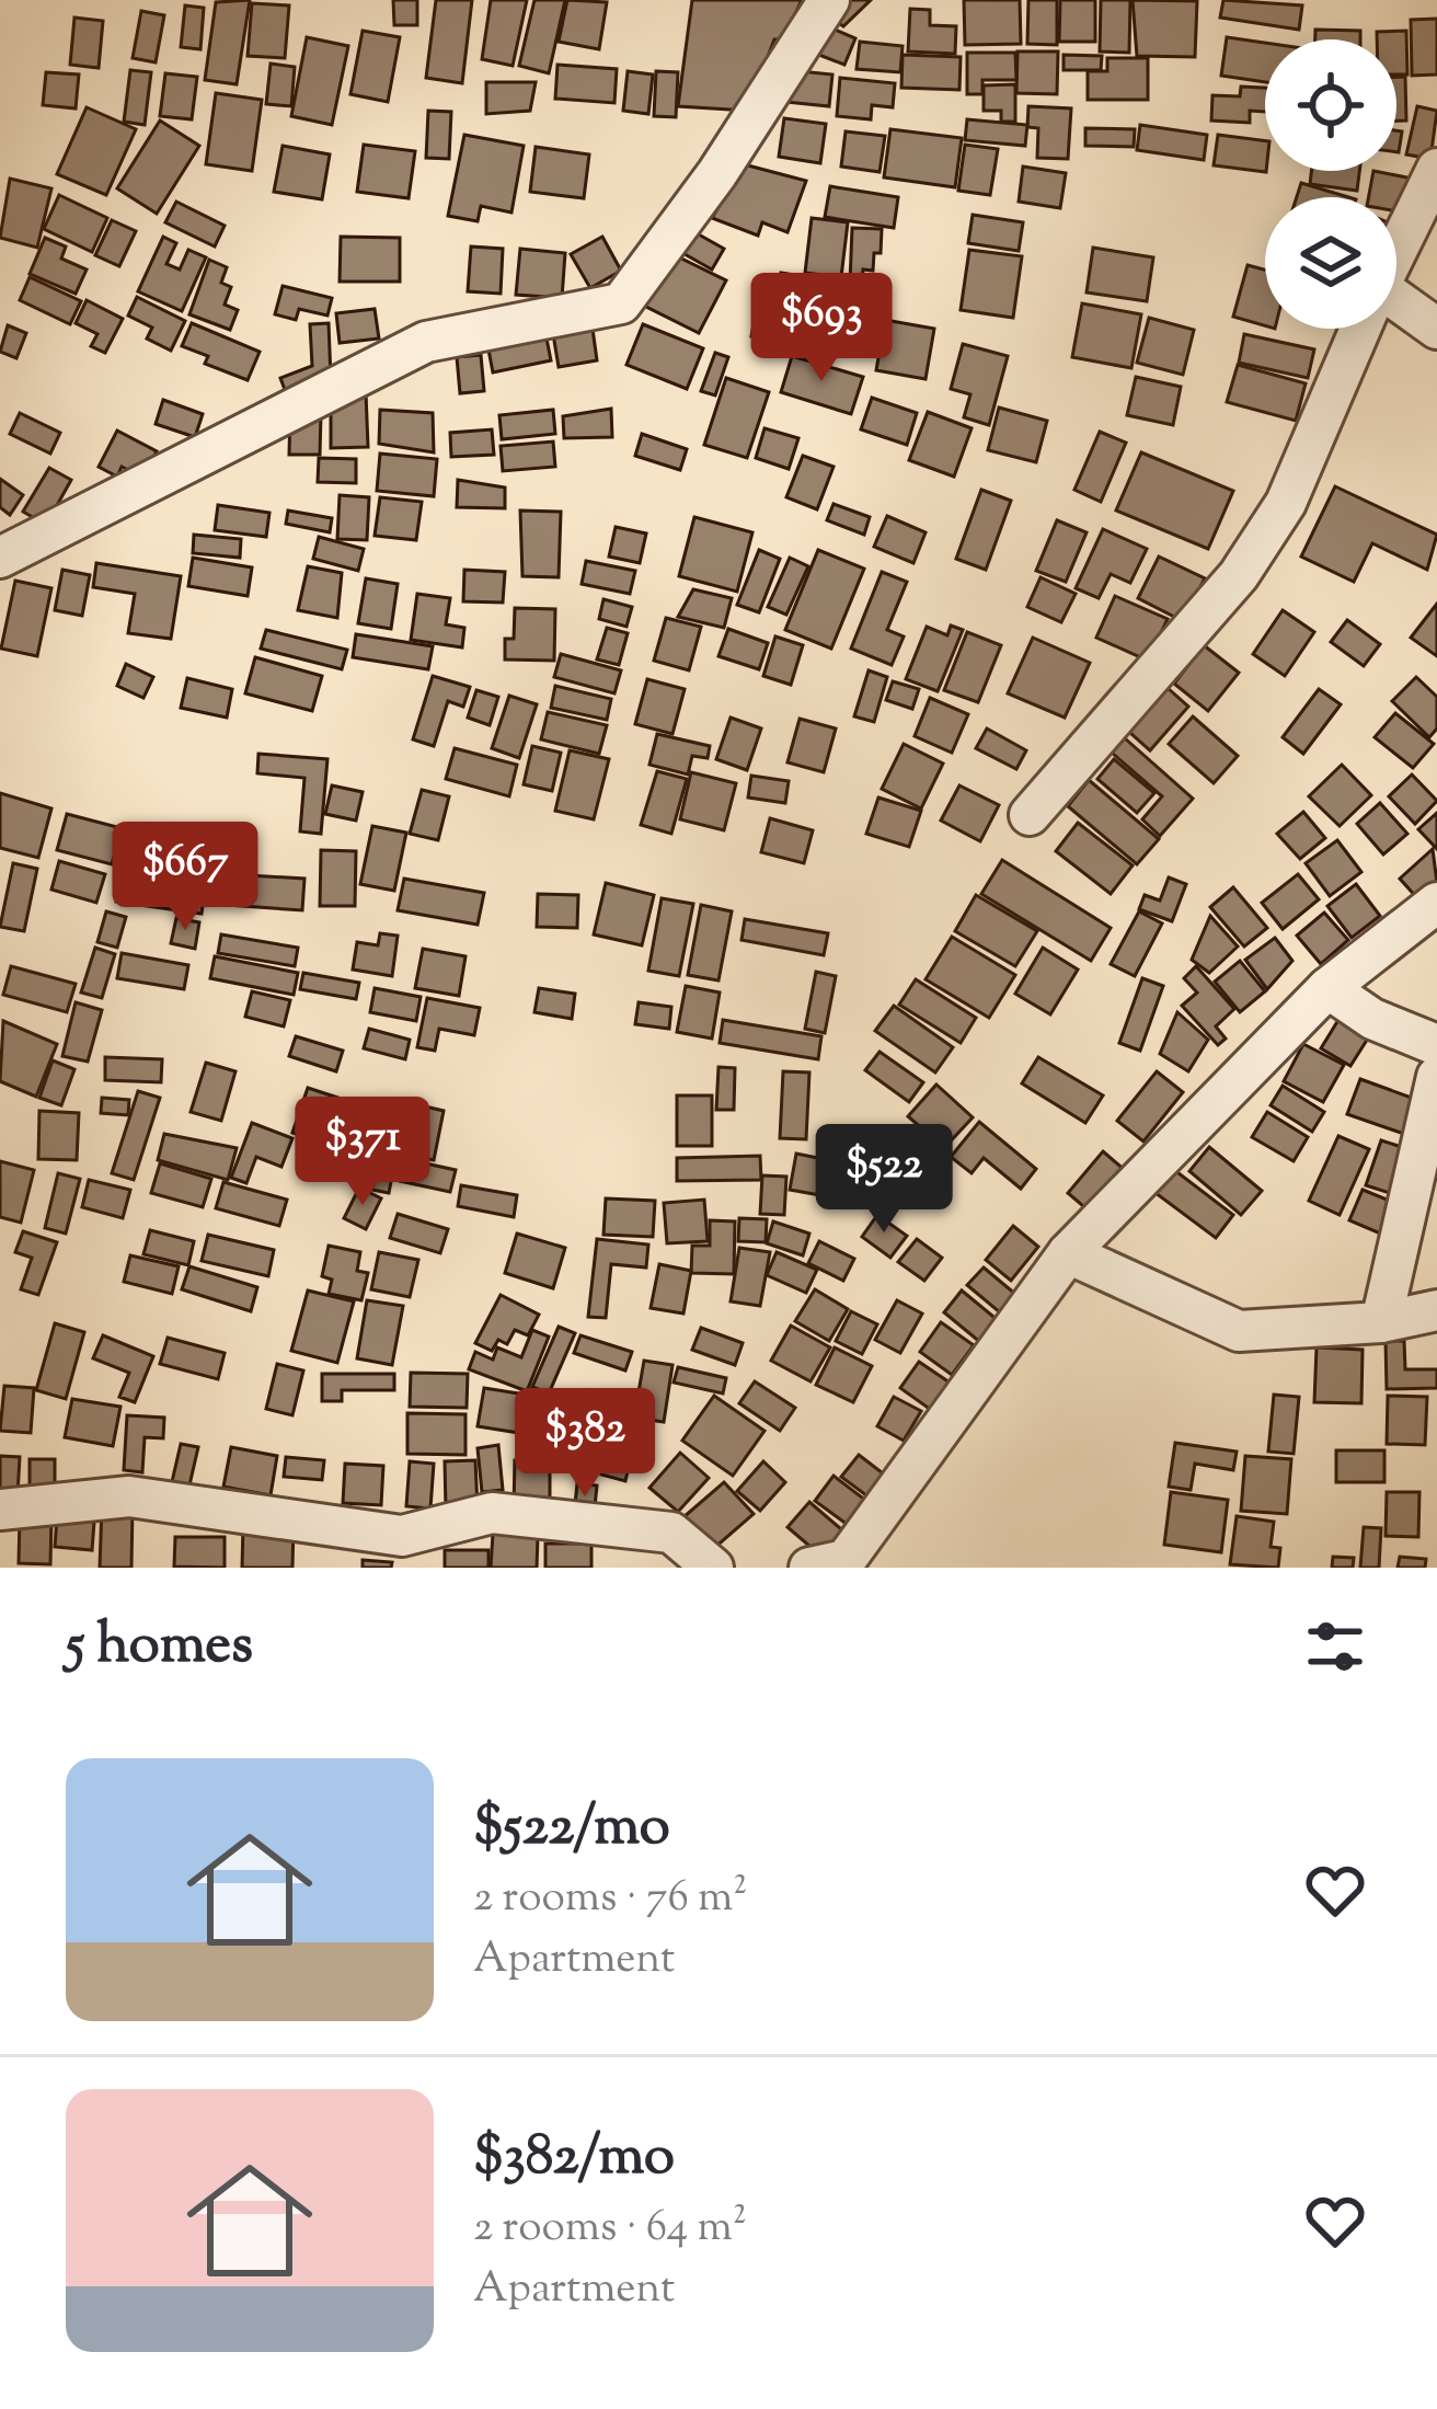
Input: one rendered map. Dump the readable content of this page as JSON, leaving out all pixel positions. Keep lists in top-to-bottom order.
{
  "page": {
    "price": [
      "$693",
      "$667",
      "$371",
      "$522",
      "$382"
    ],
    "heading": "5 homes",
    "list": [
      {
        "name": "$522/mo",
        "note": "2 rooms · 76 m² · Apartment"
      },
      {
        "name": "$382/mo",
        "note": "2 rooms · 64 m² · Apartment"
      }
    ]
  }
}
